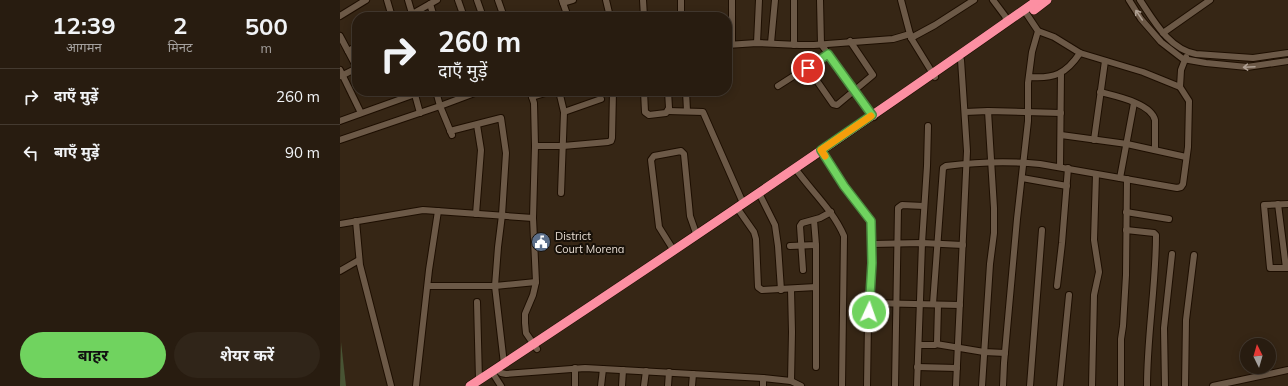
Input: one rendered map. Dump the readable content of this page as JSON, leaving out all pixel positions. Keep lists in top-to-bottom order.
{
  "places": {
    "public building": ["District Court Morena"]
  },
  "north": "top",
  "page": {
    "eta": [
      "12:39",
      "आगमन",
      "2",
      "मिनट",
      "500",
      "m"
    ],
    "turn": ["260 m", "दाएँ मुड़ें"],
    "list": [
      {
        "name": "दाएँ मुड़ें",
        "value": "260 m"
      },
      {
        "name": "बाएँ मुड़ें",
        "value": "90 m"
      }
    ],
    "buttons": ["बाहर", "शेयर करें"]
  }
}
